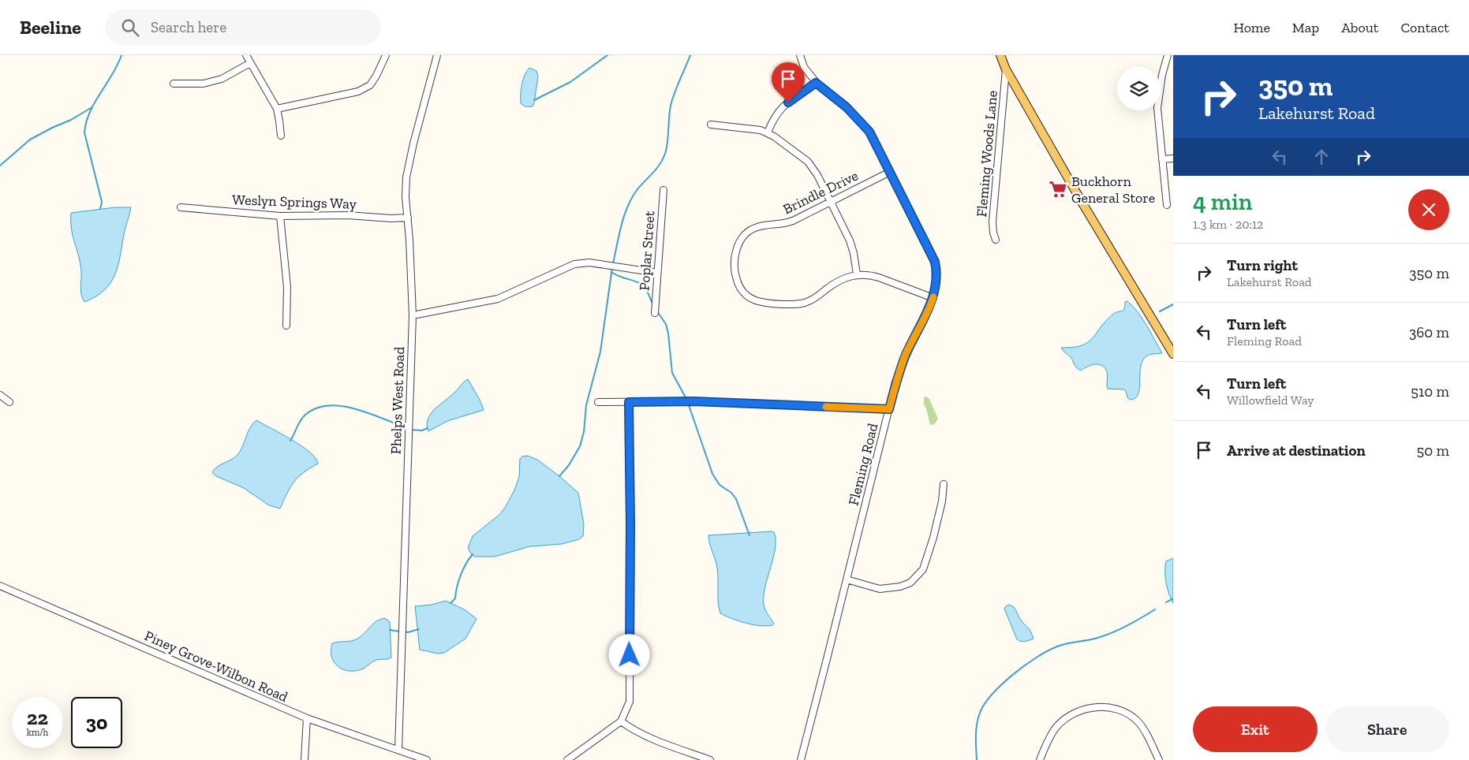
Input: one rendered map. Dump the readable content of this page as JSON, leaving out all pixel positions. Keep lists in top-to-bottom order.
{
  "streets": {
    "street": [
      "Fleming Woods Lane",
      "Brindle Drive",
      "Weslyn Springs Way",
      "Poplar Street",
      "Phelps West Road",
      "Fleming Road",
      "Piney Grove-Wilbon Road"
    ]
  },
  "crossings": [
    ["Brindle Drive", "Fleming Road"],
    ["Weslyn Springs Way", "Phelps West Road"],
    ["Phelps West Road", "Piney Grove-Wilbon Road"]
  ],
  "places": {
    "supermarket": ["Buckhorn General Store"]
  },
  "page": {
    "header": "Beeline",
    "search": "Search here",
    "nav": [
      "Home",
      "Map",
      "About",
      "Contact"
    ],
    "turn": ["350 m", "Lakehurst Road"],
    "heading": ["4 min", "1.3 km · 20:12"],
    "list": [
      {
        "name": "Turn right",
        "note": "Lakehurst Road",
        "value": "350 m"
      },
      {
        "name": "Turn left",
        "note": "Fleming Road",
        "value": "360 m"
      },
      {
        "name": "Turn left",
        "note": "Willowfield Way",
        "value": "510 m"
      },
      {
        "name": "Arrive at destination",
        "value": "50 m"
      }
    ],
    "speed": "22 km/h",
    "limit": "30",
    "buttons": ["Exit", "Share"]
  }
}
